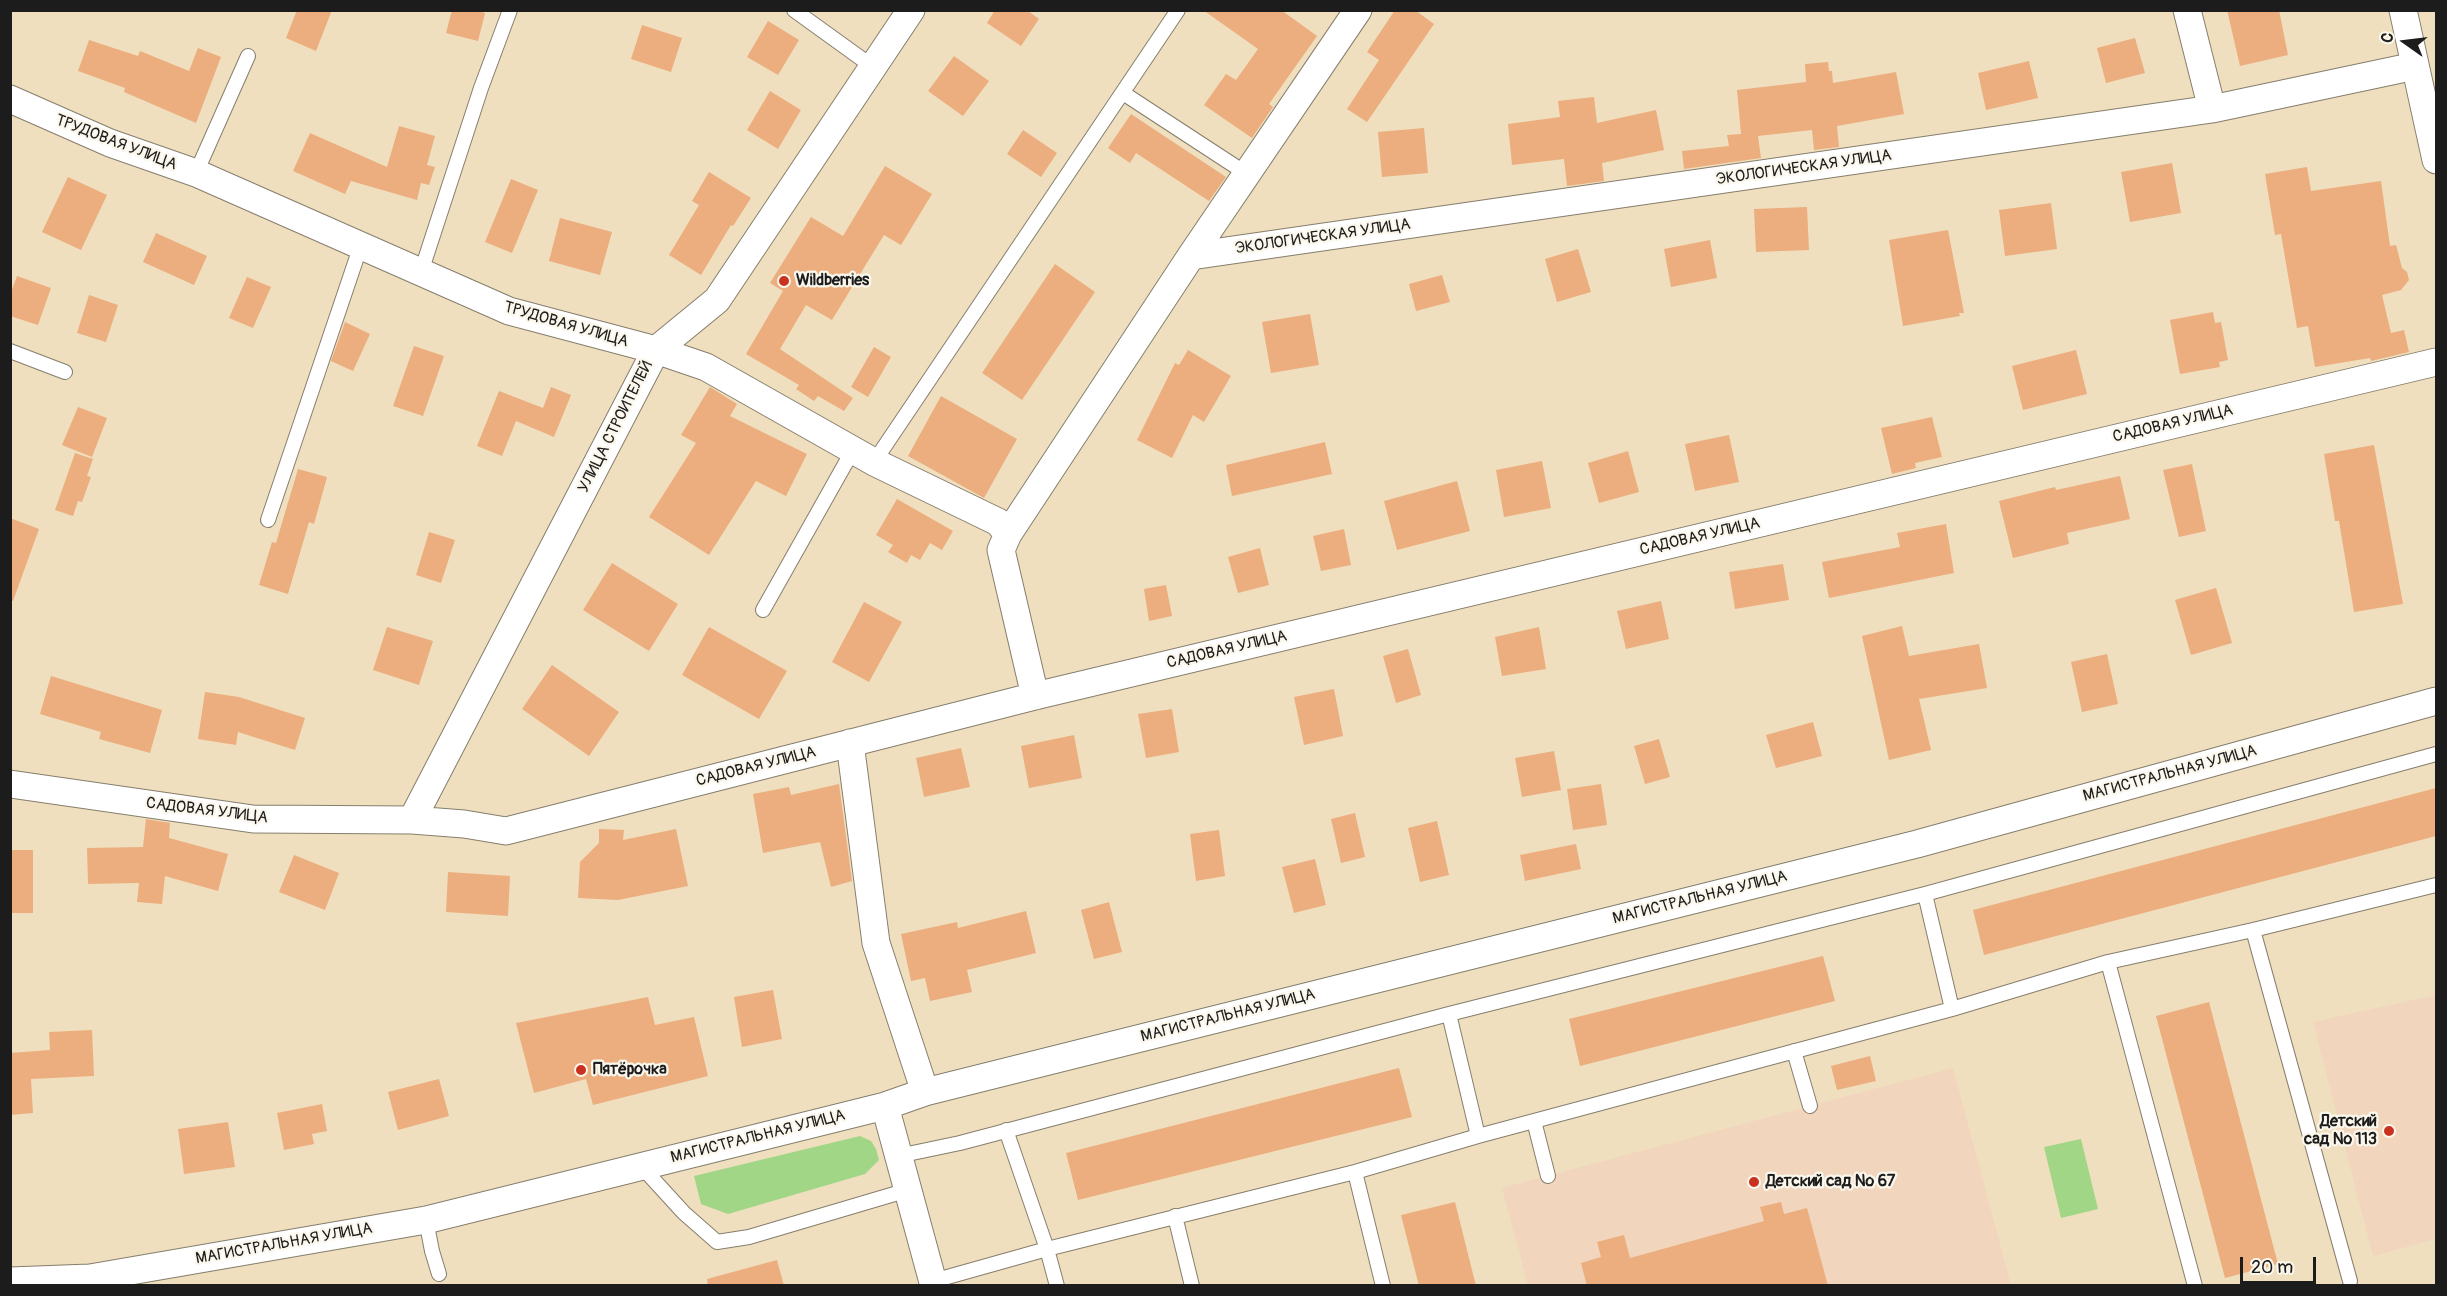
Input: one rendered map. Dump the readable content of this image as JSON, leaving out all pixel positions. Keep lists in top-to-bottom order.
{
  "streets": {
    "street": [
      "ТРУДОВАЯ УЛИЦА",
      "ЭКОЛОГИЧЕСКАЯ УЛИЦА",
      "САДОВАЯ УЛИЦА",
      "УЛИЦА СТРОИТЕЛЕЙ",
      "МАГИСТРАЛЬНАЯ УЛИЦА"
    ]
  },
  "crossings": [
    ["ТРУДОВАЯ УЛИЦА", "УЛИЦА СТРОИТЕЛЕЙ"],
    ["САДОВАЯ УЛИЦА", "УЛИЦА СТРОИТЕЛЕЙ"]
  ],
  "places": [
    "Wildberries",
    "Пятёрочка",
    "Детский сад № 113",
    "Детский сад № 67"
  ],
  "scale_bar": "20 m",
  "north": "left"
}
